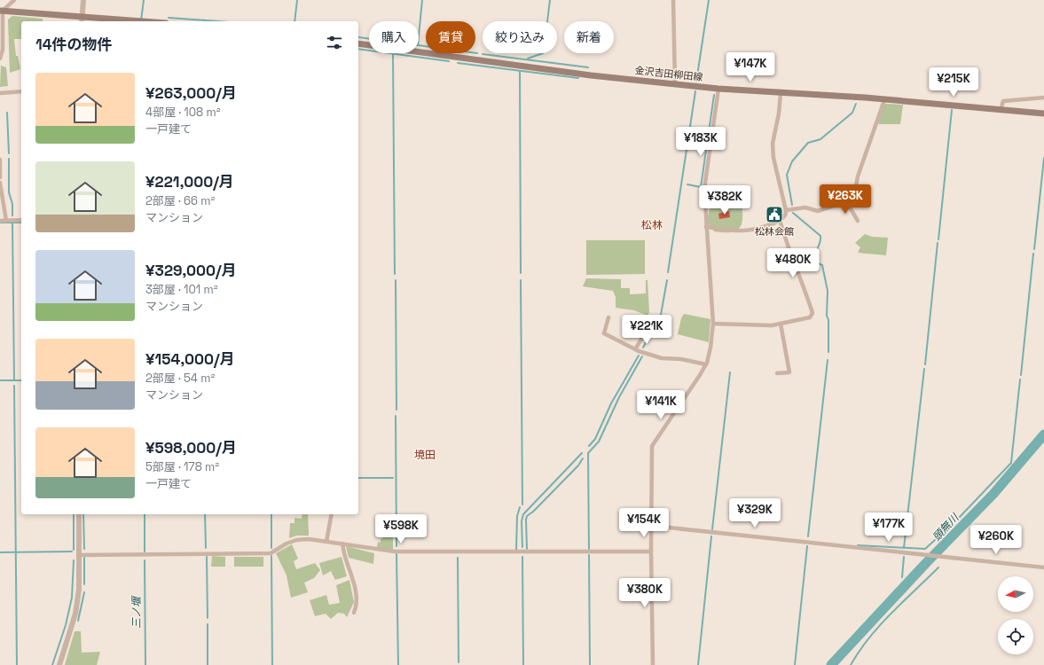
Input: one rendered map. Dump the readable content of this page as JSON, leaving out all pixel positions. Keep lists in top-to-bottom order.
{
  "streets": {
    "main road": ["金沢吉田柳田線"]
  },
  "districts": ["松林", "境田"],
  "water": ["頭無川", "三ノ堰"],
  "places": {
    "public building": ["松林会館"]
  },
  "north": "left",
  "page": {
    "chip": [
      "購入",
      "賃貸",
      "絞り込み",
      "新着"
    ],
    "heading": "14件の物件",
    "price": [
      "¥147K",
      "¥215K",
      "¥183K",
      "¥263K",
      "¥382K",
      "¥480K",
      "¥221K",
      "¥141K",
      "¥329K",
      "¥154K",
      "¥177K",
      "¥598K",
      "¥260K",
      "¥380K"
    ],
    "list": [
      {
        "name": "¥263,000/月",
        "note": "4部屋 · 108 m² · 一戸建て"
      },
      {
        "name": "¥221,000/月",
        "note": "2部屋 · 66 m² · マンション"
      },
      {
        "name": "¥329,000/月",
        "note": "3部屋 · 101 m² · マンション"
      },
      {
        "name": "¥154,000/月",
        "note": "2部屋 · 54 m² · マンション"
      },
      {
        "name": "¥598,000/月",
        "note": "5部屋 · 178 m² · 一戸建て"
      }
    ]
  }
}
